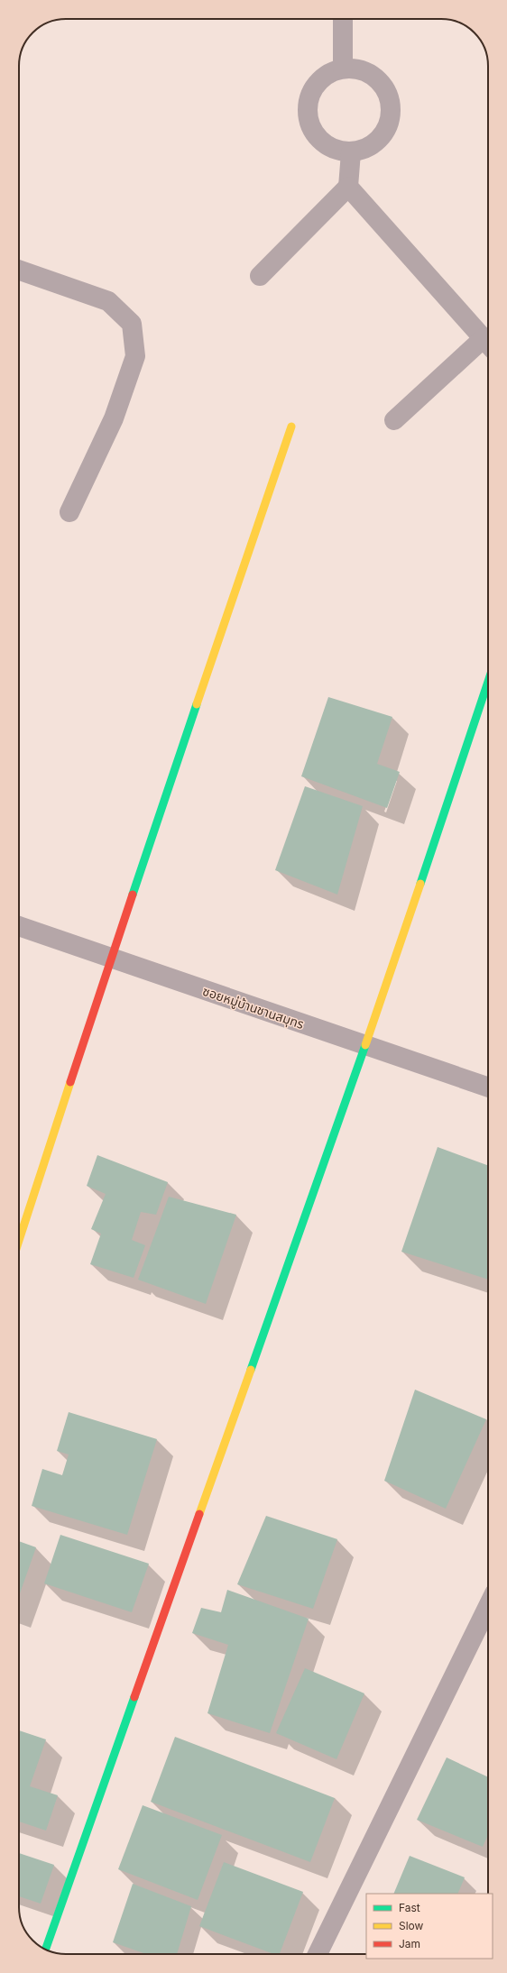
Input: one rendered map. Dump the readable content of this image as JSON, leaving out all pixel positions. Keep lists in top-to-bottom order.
{
  "streets": {
    "street": ["ซอยหมู่บ้านชานสมุทร"]
  },
  "legend": ["Fast", "Slow", "Jam"]
}
